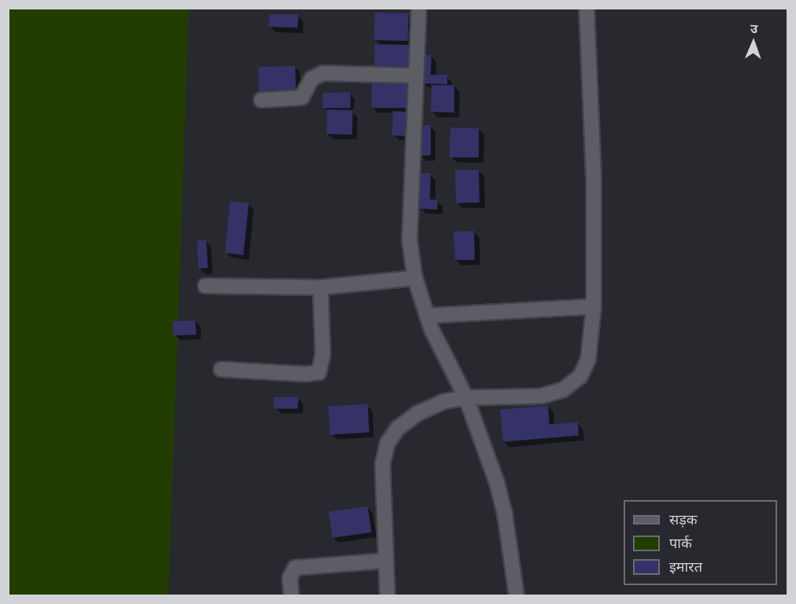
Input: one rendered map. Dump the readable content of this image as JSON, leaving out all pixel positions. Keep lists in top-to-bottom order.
{
  "legend": ["सड़क", "पार्क", "इमारत"],
  "north": "top"
}
